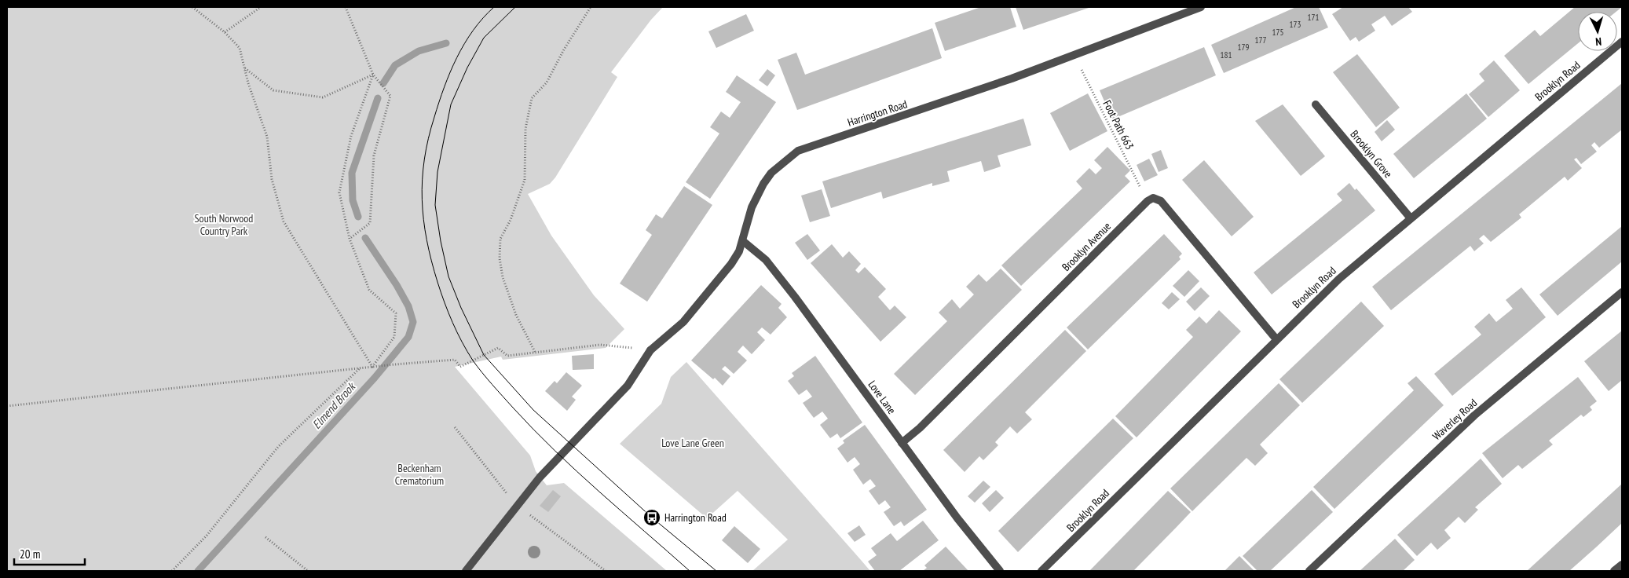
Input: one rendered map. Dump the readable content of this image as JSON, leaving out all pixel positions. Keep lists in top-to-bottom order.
{
  "streets": {
    "street": [
      "Brooklyn Road",
      "Harrington Road",
      "Brooklyn Grove",
      "Brooklyn Avenue",
      "Love Lane",
      "Waverley Road"
    ],
    "path": ["Foot Path 663"]
  },
  "crossings": [
    ["Brooklyn Road", "Brooklyn Grove"],
    ["Harrington Road", "Foot Path 663"],
    ["Harrington Road", "Love Lane"],
    ["Foot Path 663", "Brooklyn Avenue"],
    ["Brooklyn Avenue", "Love Lane"]
  ],
  "water": ["Elmend Brook"],
  "parks": ["South Norwood Country Park", "Love Lane Green", "Beckenham Crematorium"],
  "places": {
    "bus stop": ["Harrington Road"]
  },
  "house_numbers": [
    "171",
    "173",
    "175",
    "177",
    "179",
    "181"
  ],
  "scale_bar": "20 m",
  "north": "bottom"
}
